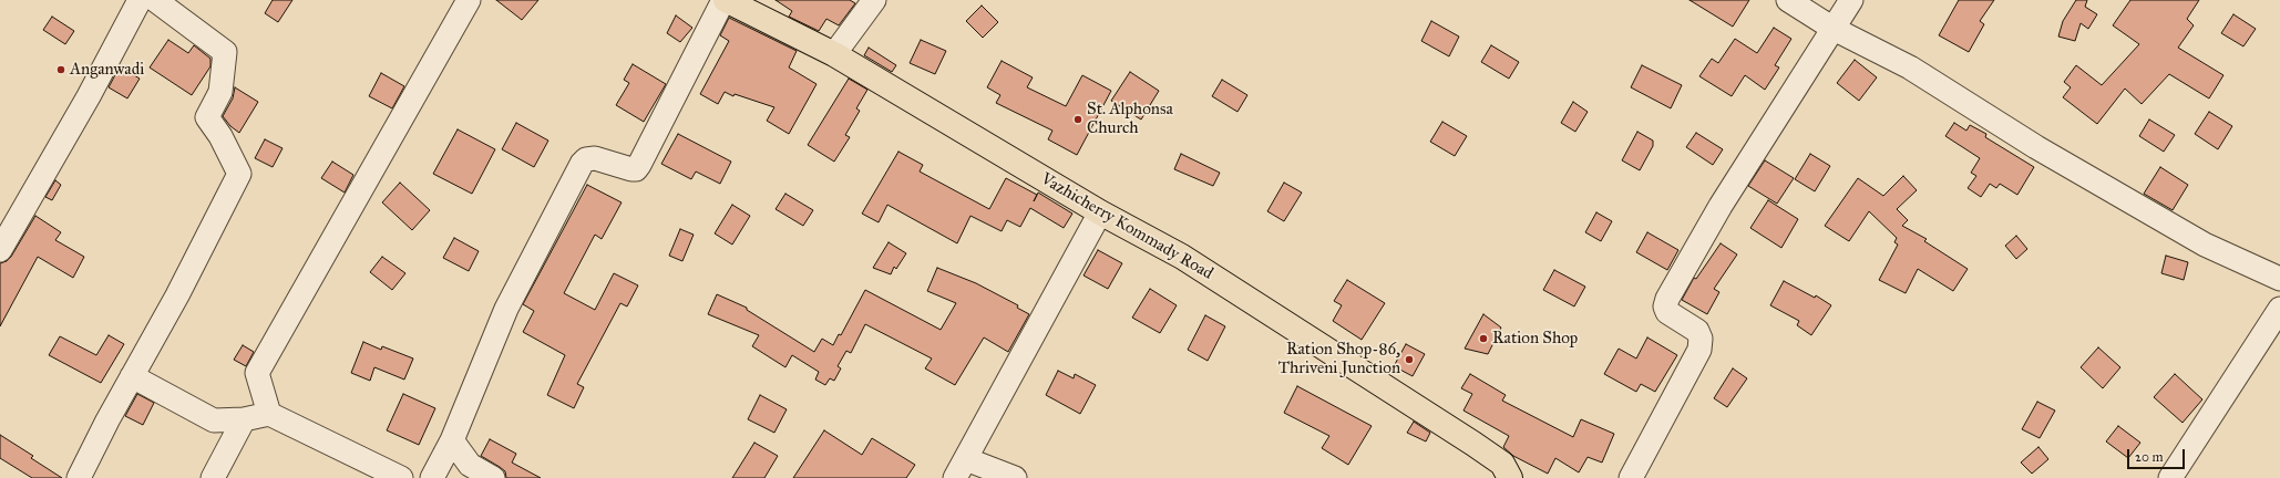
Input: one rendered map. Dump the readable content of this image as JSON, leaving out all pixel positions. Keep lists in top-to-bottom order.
{
  "streets": {
    "main road": ["Vazhicherry Kommady Road"]
  },
  "places": [
    "Anganwadi",
    "St. Alphonsa Church",
    "Ration Shop",
    "Ration Shop-86, Thriveni Junction"
  ],
  "scale_bar": "20 m"
}
